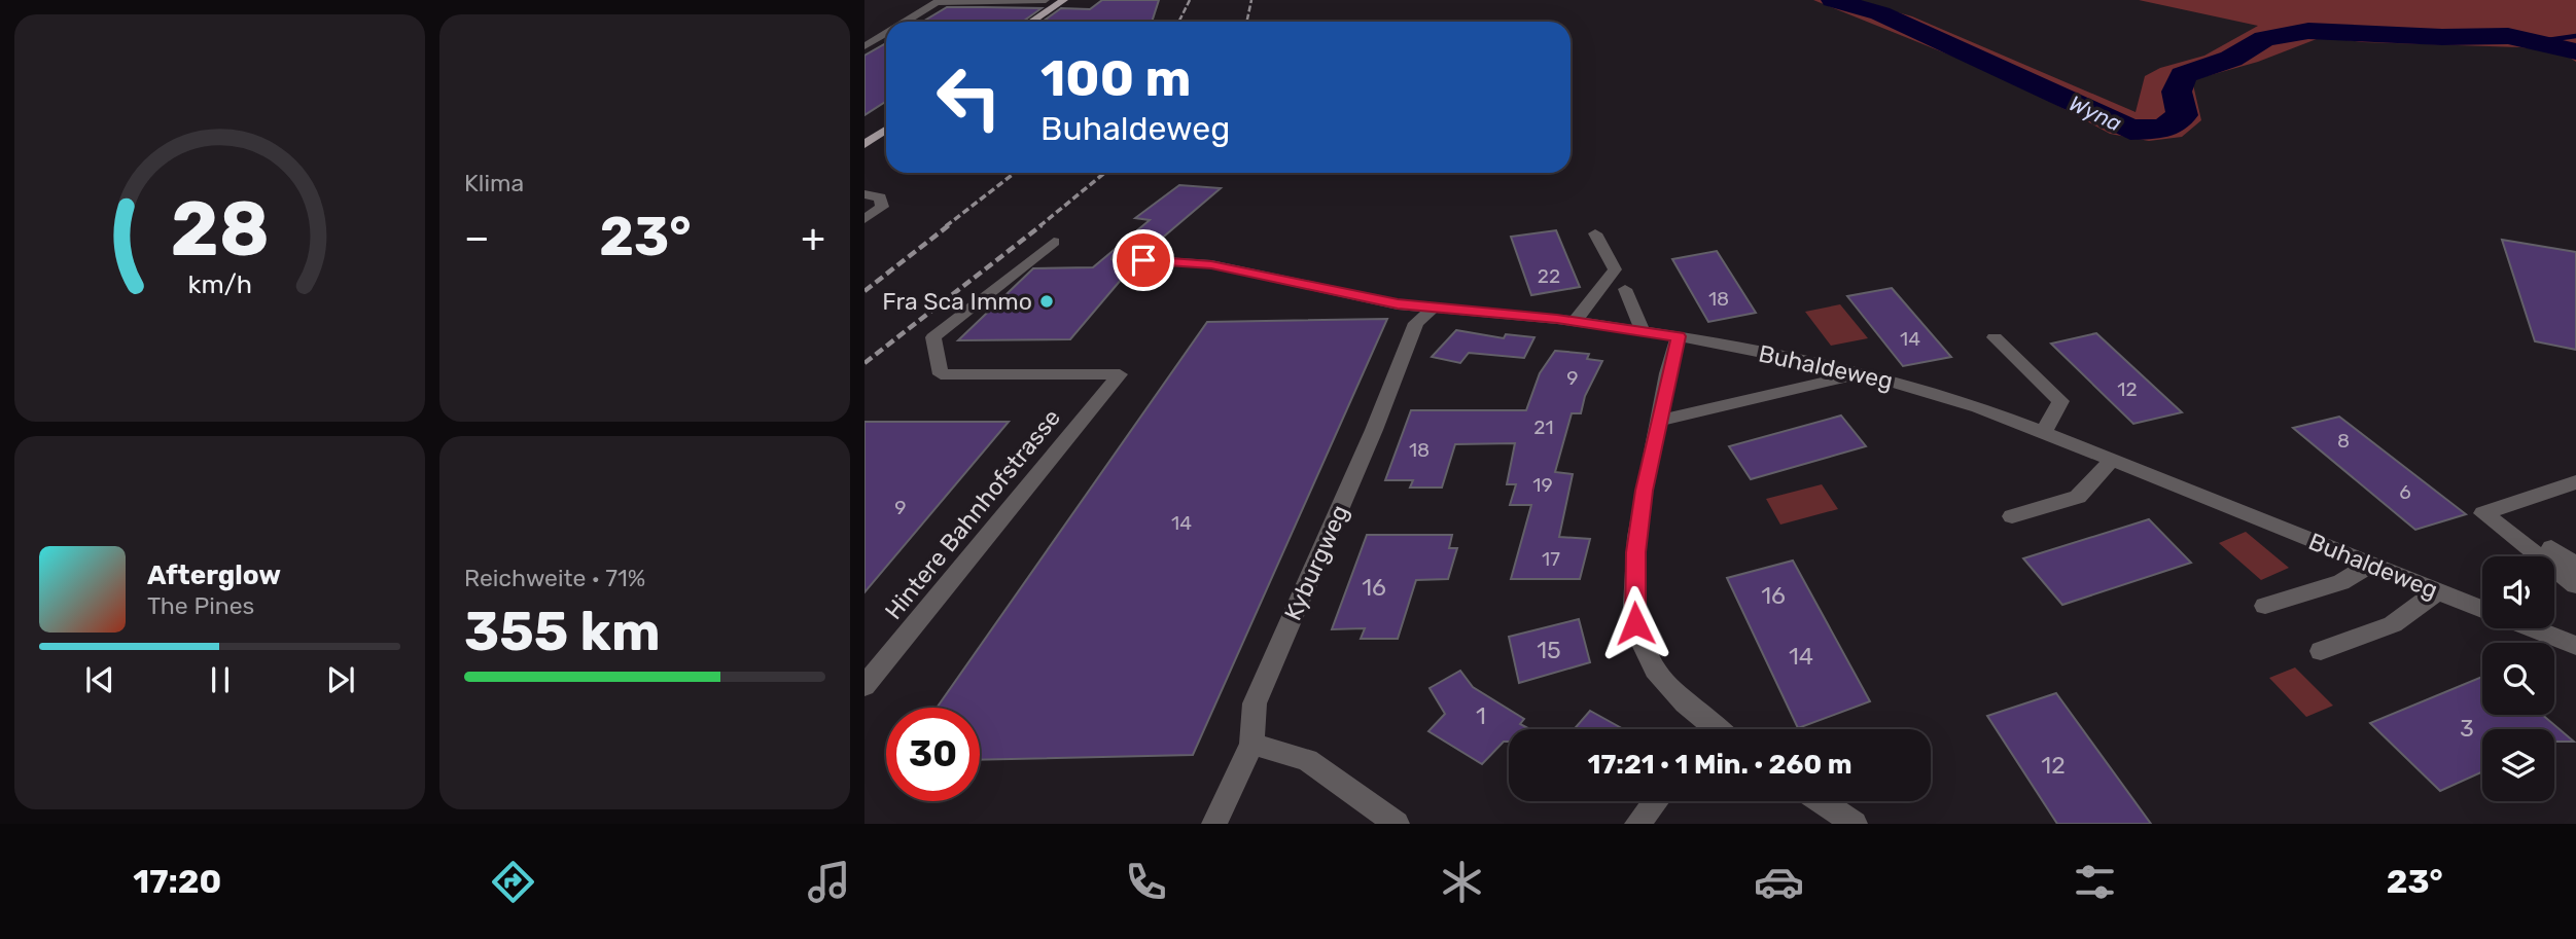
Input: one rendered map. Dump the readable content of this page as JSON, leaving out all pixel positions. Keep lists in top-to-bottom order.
{
  "streets": {
    "street": ["Buhaldeweg", "Hintere Bahnhofstrasse", "Kyburgweg"]
  },
  "crossings": [
    ["Buhaldeweg", "Kyburgweg"]
  ],
  "water": ["Wyna"],
  "places": ["Fra Sca Immo"],
  "house_numbers": [
    "22",
    "18",
    "14",
    "9",
    "12",
    "21",
    "8",
    "18",
    "19",
    "6",
    "9",
    "14",
    "17",
    "16",
    "16",
    "15",
    "14",
    "1",
    "3",
    "12"
  ],
  "page": {
    "tile": [
      "Klima",
      ["Reichweite · 71%", "355 km"]
    ],
    "turn": ["100 m", "Buhaldeweg"],
    "heat": ["−", "23°", "+"],
    "song": ["Afterglow", "The Pines"],
    "limit": "30",
    "trip": "17:21 · 1 Min. · 260 m",
    "tabs": ["17:20", "23°"],
    "gauge": ["28", "km/h"]
  }
}
